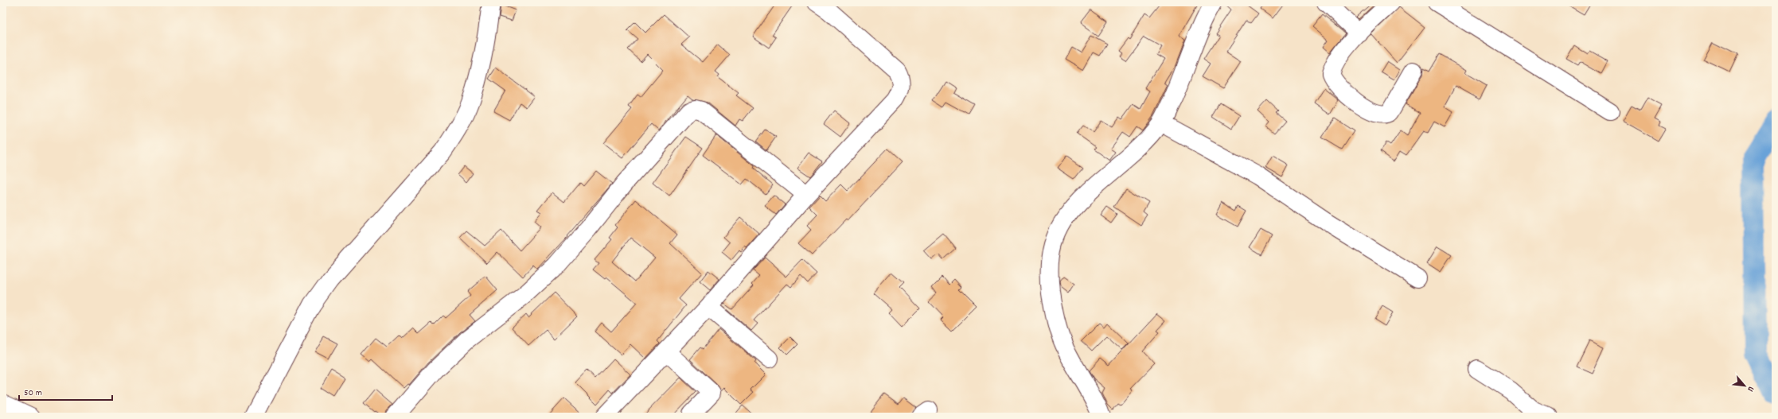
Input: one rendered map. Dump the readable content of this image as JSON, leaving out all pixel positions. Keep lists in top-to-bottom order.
{
  "scale_bar": "50 m",
  "north": "bottom right"
}
